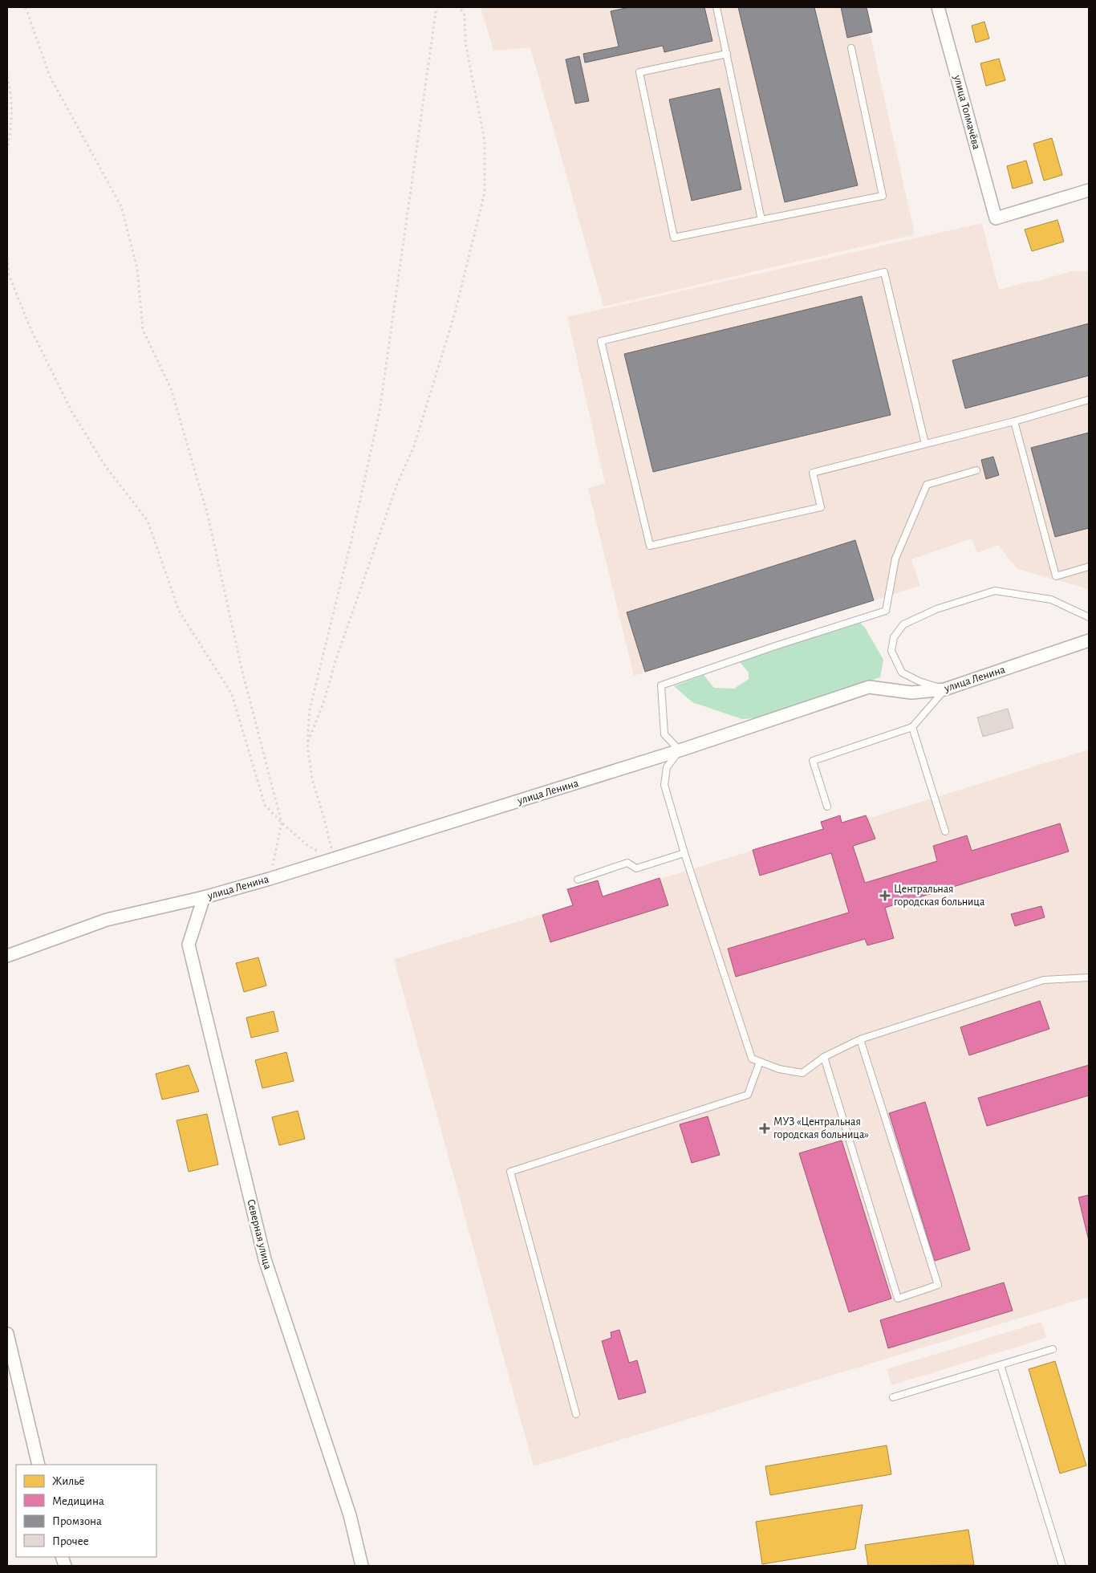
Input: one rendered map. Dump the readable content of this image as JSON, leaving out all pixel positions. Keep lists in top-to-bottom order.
{
  "streets": {
    "street": ["улица Толмачёва", "улица Ленина", "Северная улица"]
  },
  "crossings": [
    ["улица Ленина", "Северная улица"]
  ],
  "places": {
    "health": ["Центральная городская больница", "МУЗ «Центральная городская больница»"]
  },
  "legend": [
    "Жильё",
    "Медицина",
    "Промзона",
    "Прочее"
  ]
}
